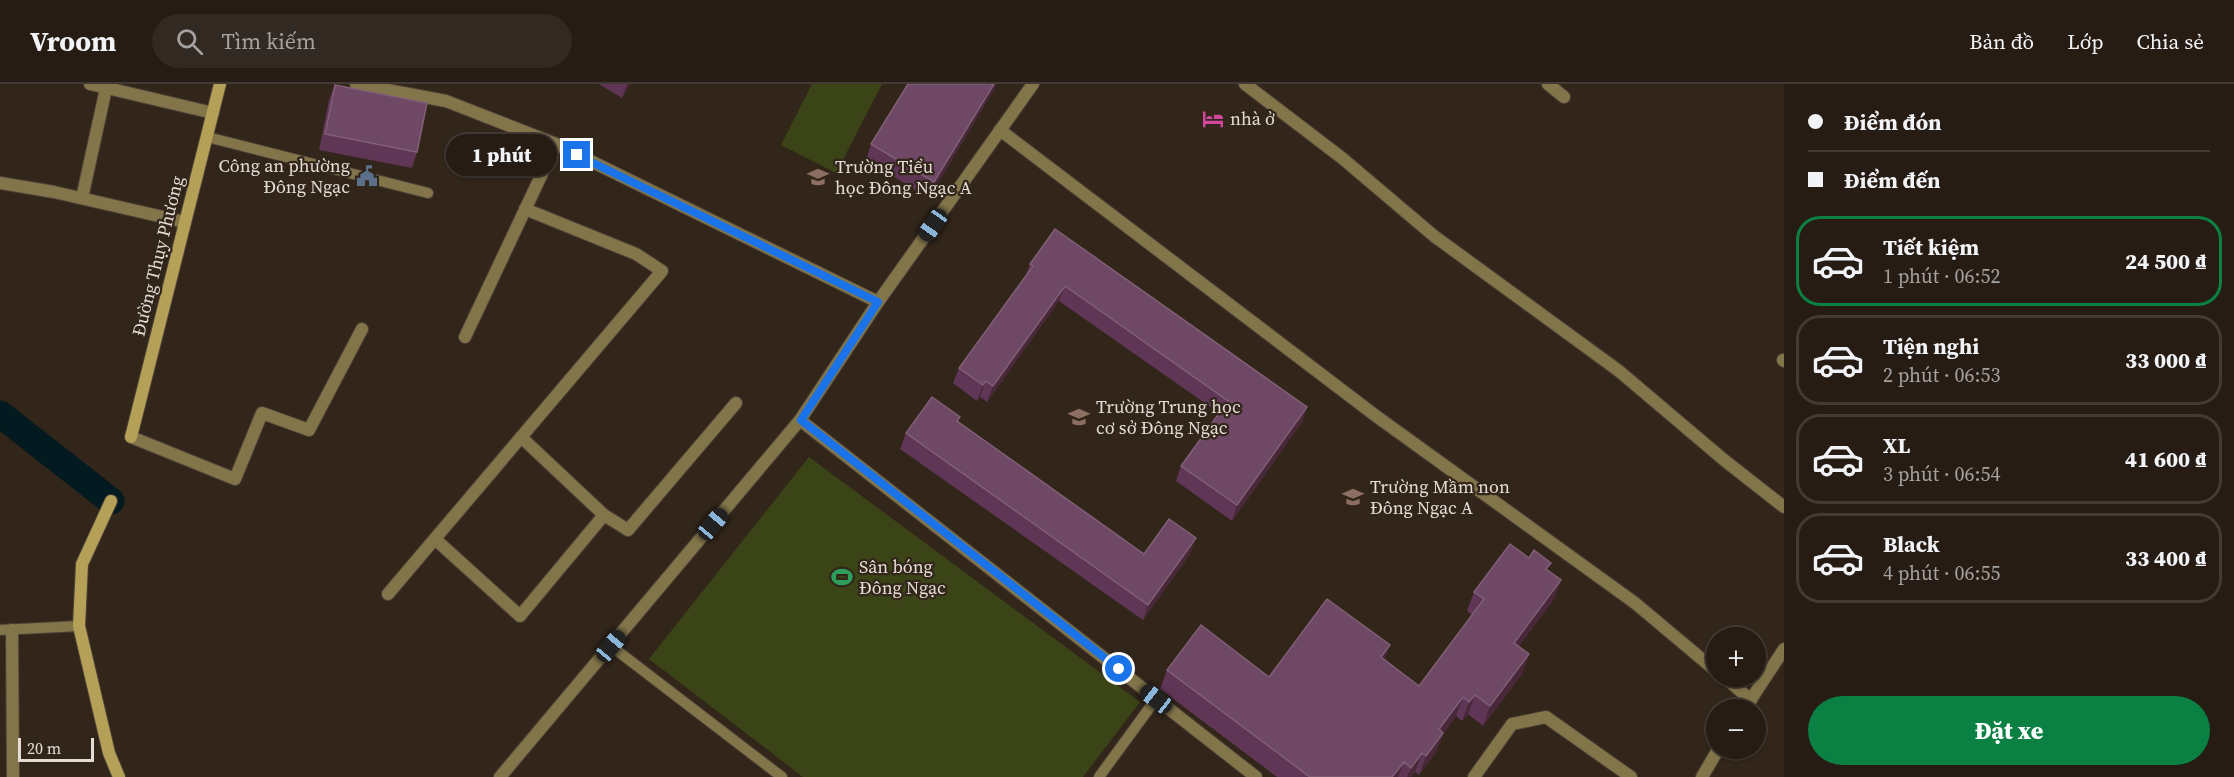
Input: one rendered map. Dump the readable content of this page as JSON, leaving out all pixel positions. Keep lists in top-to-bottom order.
{
  "streets": {
    "main road": ["Đường Thụy Phương"]
  },
  "places": {
    "hotel": ["nhà ở"],
    "public building": ["Công an phường Đông Ngạc"],
    "school or university": ["Trường Tiểu học Đông Ngạc A", "Trường Trung học cơ sở Đông Ngạc", "Trường Mầm non Đông Ngạc A"],
    "sports": ["Sân bóng Đông Ngạc"]
  },
  "scale_bar": "20 m",
  "page": {
    "header": "Vroom",
    "search": "Tìm kiếm",
    "nav": ["Bản đồ", "Lớp", "Chia sẻ"],
    "banner": ["Điểm đón", "Điểm đến"],
    "bubble": "1 phút",
    "list": [
      {
        "name": "Tiết kiệm",
        "note": "1 phút · 06:52",
        "value": "24 500 ₫"
      },
      {
        "name": "Tiện nghi",
        "note": "2 phút · 06:53",
        "value": "33 000 ₫"
      },
      {
        "name": "XL",
        "note": "3 phút · 06:54",
        "value": "41 600 ₫"
      },
      {
        "name": "Black",
        "note": "4 phút · 06:55",
        "value": "33 400 ₫"
      }
    ],
    "map_buttons": ["+", "−"],
    "buttons": "Đặt xe",
    "scale": "20 m"
  }
}
